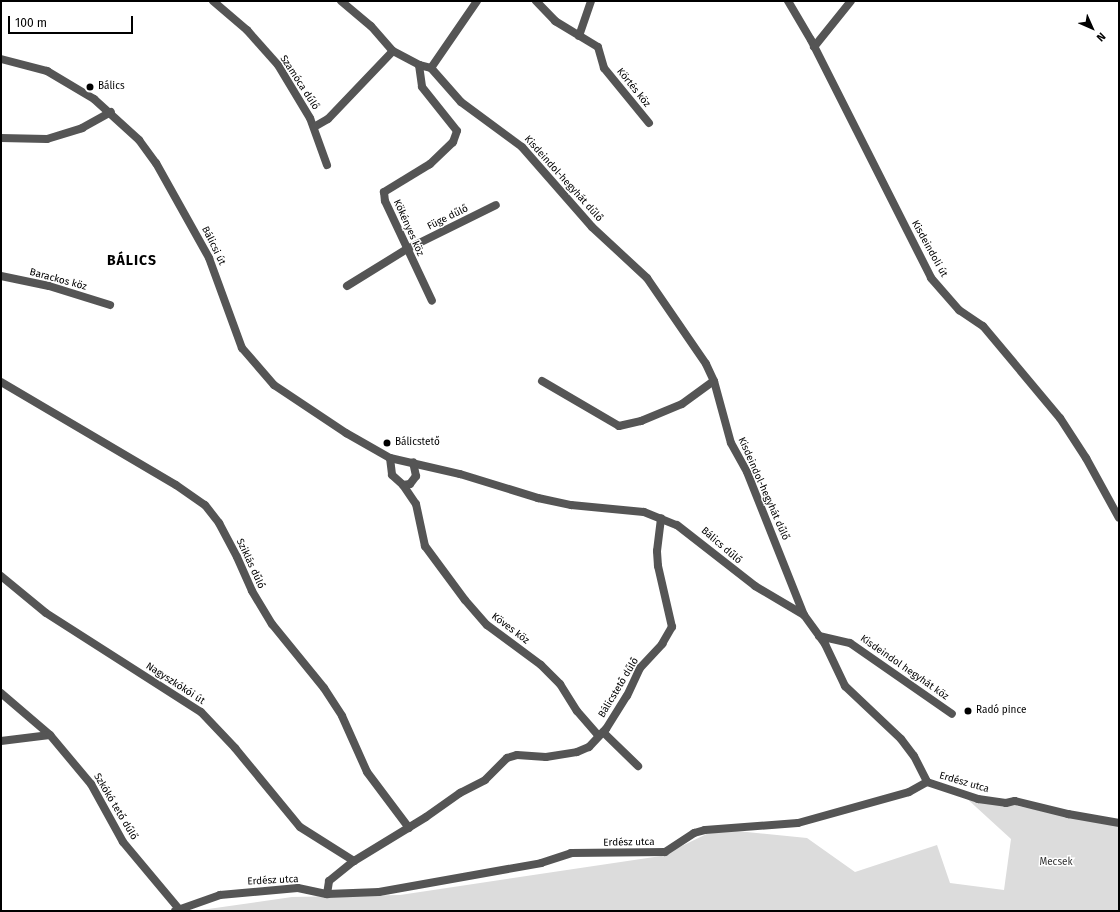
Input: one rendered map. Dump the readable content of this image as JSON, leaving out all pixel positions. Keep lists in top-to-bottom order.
{
  "streets": {
    "street": [
      "Szamóca dűlő",
      "Körtés köz",
      "Kisdeindol-hegyhát dűlő",
      "Füge dűlő",
      "Kökényes köz",
      "Bálicsi út",
      "Kisdeindoli út",
      "Barackos köz",
      "Bálics dűlő",
      "Sziklás dűlő",
      "Köves köz",
      "Kisdeindol hegyhát köz",
      "Nagyszkókói út",
      "Bálicstető dűlő",
      "Erdész utca",
      "Szkókó tető dűlő"
    ]
  },
  "crossings": [
    ["Kisdeindol-hegyhát dűlő", "Bálics dűlő"],
    ["Füge dűlő", "Kökényes köz"],
    ["Bálicsi út", "Bálics dűlő"],
    ["Bálics dűlő", "Kisdeindol hegyhát köz"],
    ["Bálics dűlő", "Bálicstető dűlő"],
    ["Bálics dűlő", "Erdész utca"],
    ["Sziklás dűlő", "Bálicstető dűlő"],
    ["Köves köz", "Bálicstető dűlő"],
    ["Nagyszkókói út", "Bálicstető dűlő"],
    ["Bálicstető dűlő", "Erdész utca"],
    ["Erdész utca", "Szkókó tető dűlő"]
  ],
  "districts": ["BÁLICS"],
  "parks": ["Mecsek"],
  "places": ["Bálics", "Bálicstető", "Radó pince"],
  "scale_bar": "100 m",
  "north": "bottom right"
}
